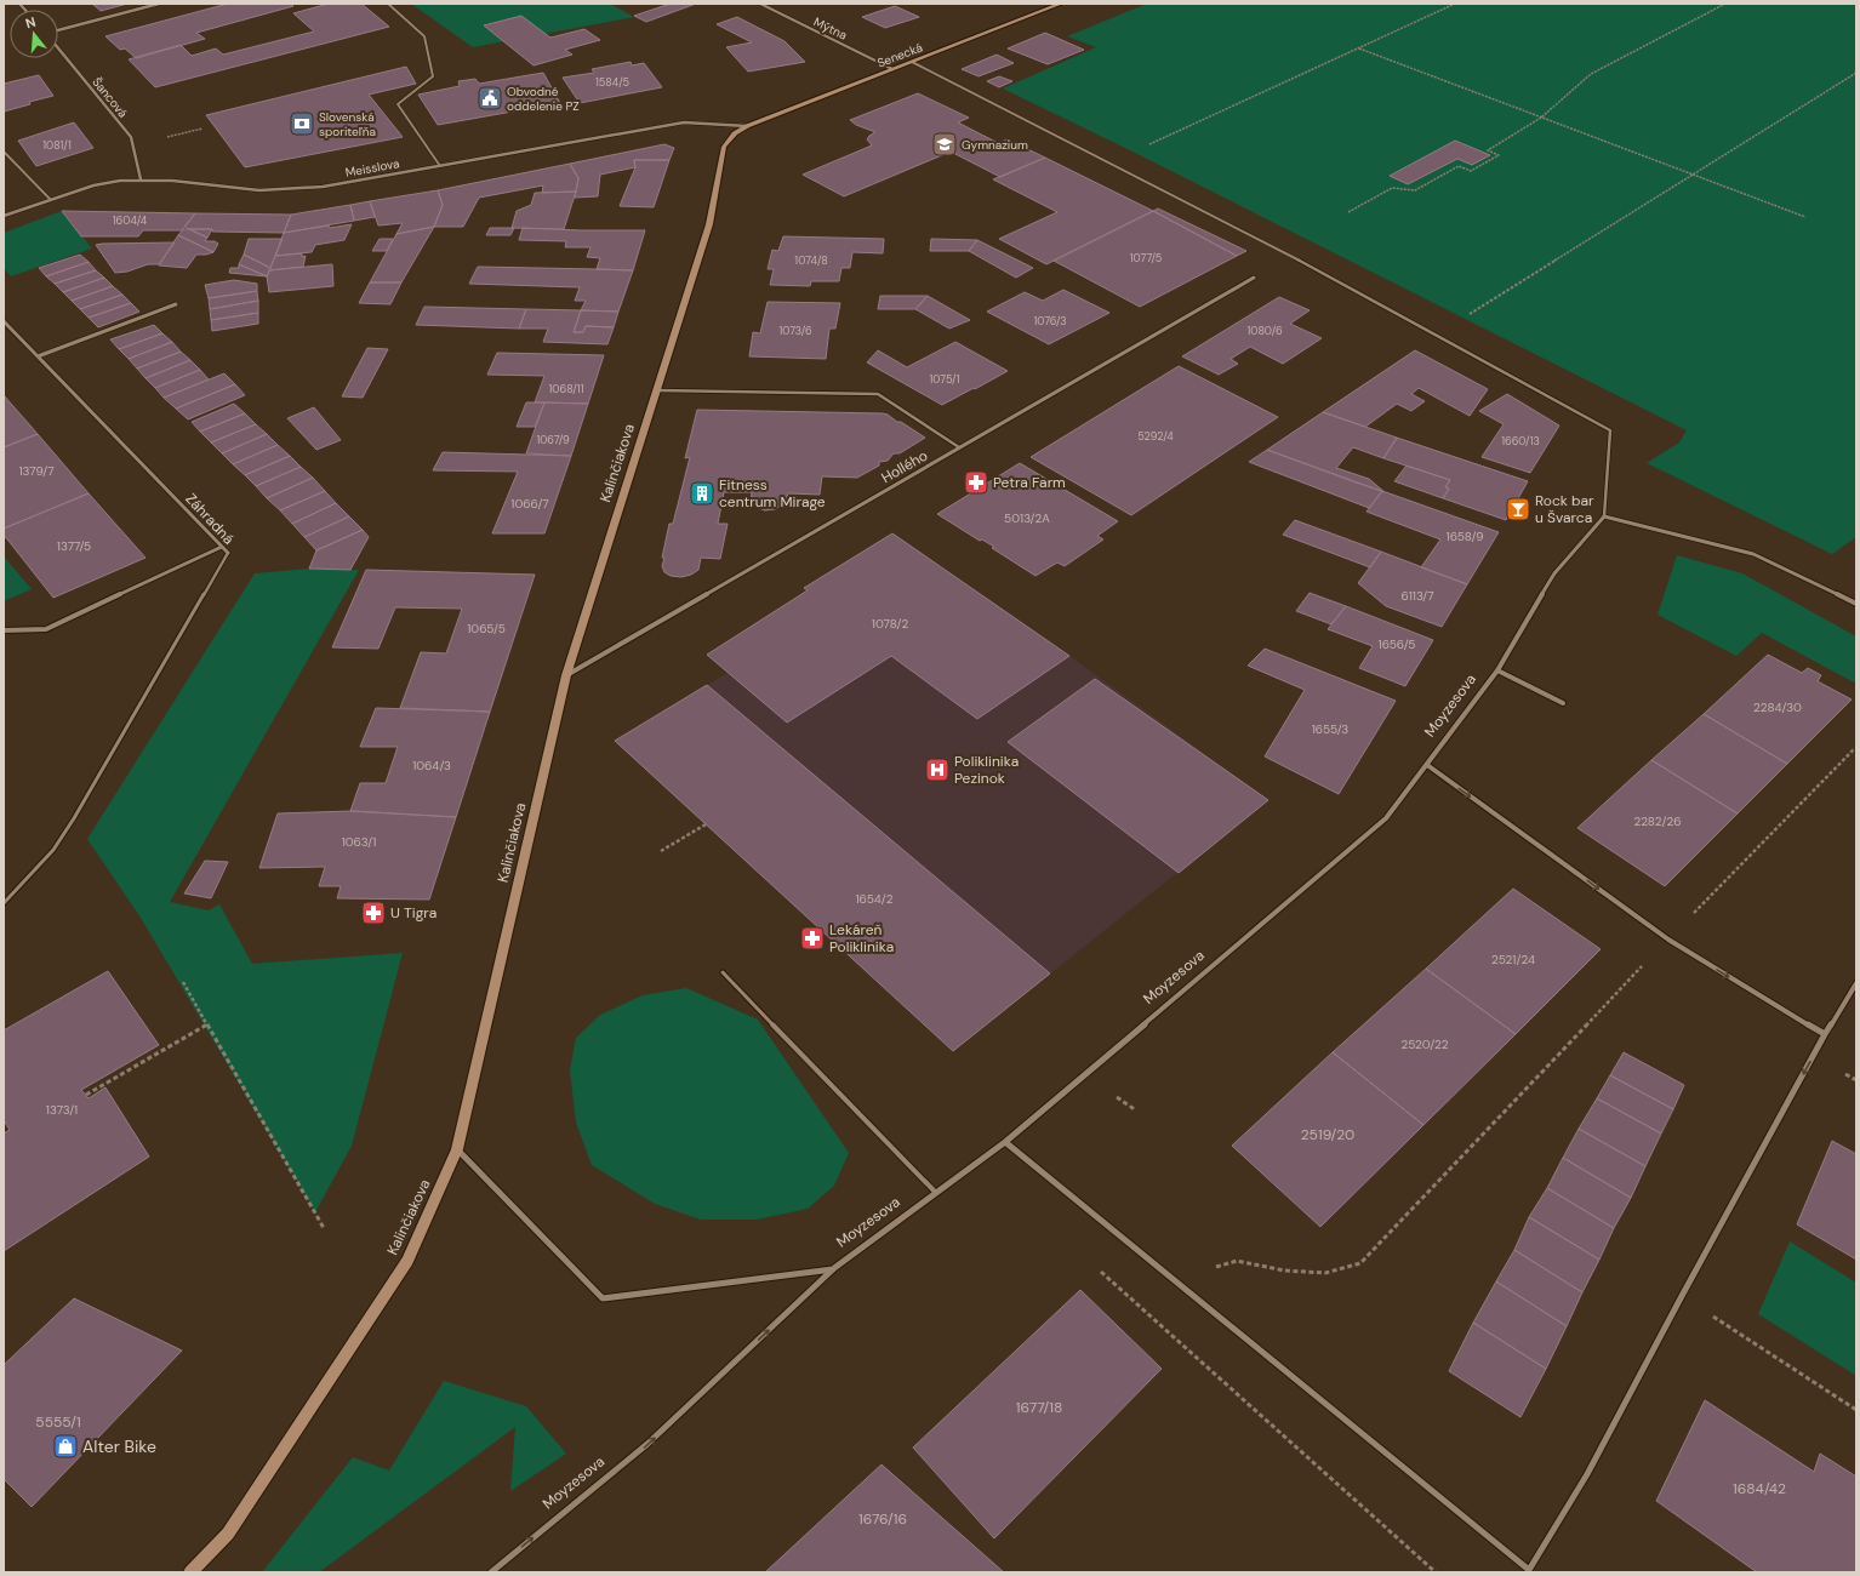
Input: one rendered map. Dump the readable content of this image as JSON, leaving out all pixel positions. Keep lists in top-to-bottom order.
{
  "streets": {
    "main road": ["Senecká", "Kalinčiakova"],
    "street": [
      "Mýtna",
      "Šancová",
      "Meisslova",
      "Hollého",
      "Záhradná",
      "Moyzesova"
    ]
  },
  "crossings": [
    ["Mýtna", "Senecká"],
    ["Senecká", "Meisslova"],
    ["Senecká", "Kalinčiakova"],
    ["Šancová", "Meisslova"],
    ["Meisslova", "Kalinčiakova"],
    ["Kalinčiakova", "Hollého"]
  ],
  "places": {
    "public building": ["Obvodné oddelenie PZ"],
    "bank": ["Slovenská sporiteľňa"],
    "school or university": ["Gymnazium"],
    "pharmacy": ["Petra Farm", "U Tigra", "Lekáreň Poliklinika"],
    "building": ["Fitness centrum Mirage"],
    "bar": ["Rock bar u Švarca"],
    "hospital": ["Poliklinika Pezinok"],
    "shop": ["Alter Bike"]
  },
  "house_numbers": [
    "1584/5",
    "1081/1",
    "1604/4",
    "1077/5",
    "1074/8",
    "1076/3",
    "1073/6",
    "1080/6",
    "1075/1",
    "1068/11",
    "5292/4",
    "1067/9",
    "1660/13",
    "1379/7",
    "1066/7",
    "5013/2A",
    "1658/9",
    "1377/5",
    "6113/7",
    "1078/2",
    "1065/5",
    "1656/5",
    "2284/30",
    "1655/3",
    "1064/3",
    "2282/26",
    "1063/1",
    "1654/2",
    "2521/24",
    "2520/22",
    "1373/1",
    "2519/20",
    "1677/18",
    "5555/1",
    "1684/42",
    "1676/16"
  ],
  "north": "top"
}
